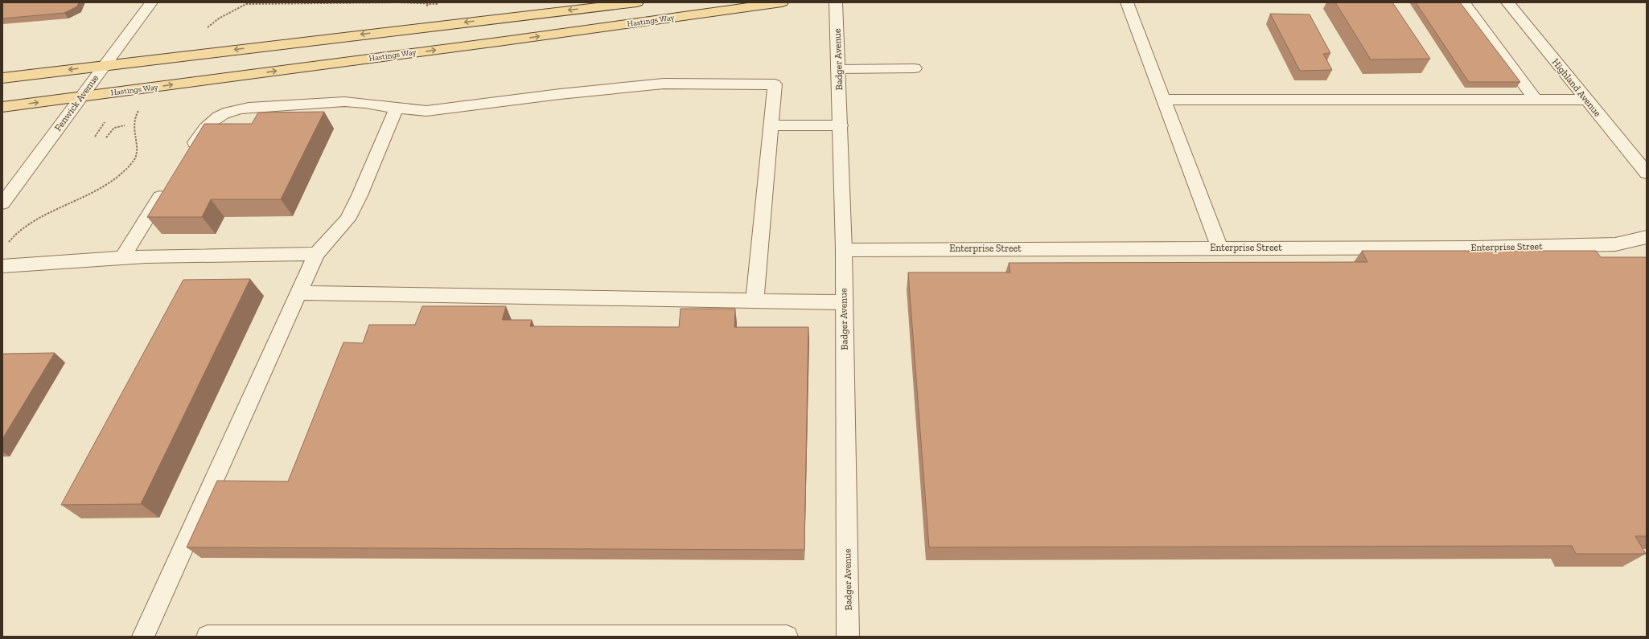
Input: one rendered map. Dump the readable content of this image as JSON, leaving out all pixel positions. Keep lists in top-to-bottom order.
{
  "streets": {
    "main road": ["Hastings Way"],
    "street": [
      "Badger Avenue",
      "Highland Avenue",
      "Fenwick Avenue",
      "Enterprise Street"
    ]
  },
  "crossings": [
    ["Hastings Way", "Fenwick Avenue"],
    ["Badger Avenue", "Enterprise Street"]
  ]
}
